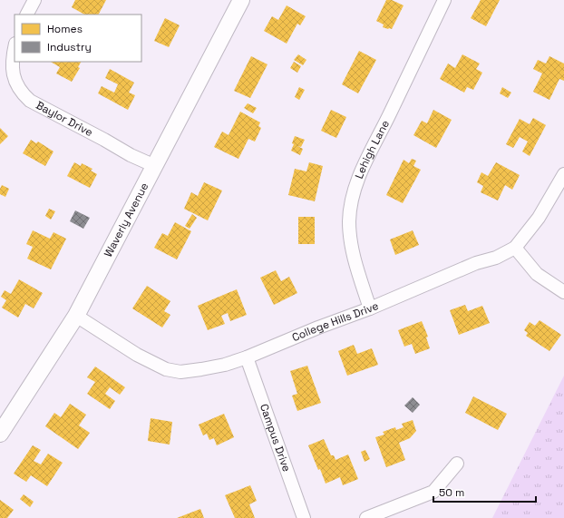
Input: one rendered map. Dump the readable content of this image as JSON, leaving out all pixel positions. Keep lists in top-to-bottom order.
{
  "streets": {
    "street": [
      "Baylor Drive",
      "Lehigh Lane",
      "Waverly Avenue",
      "College Hills Drive",
      "Campus Drive"
    ]
  },
  "crossings": [
    ["Baylor Drive", "Waverly Avenue"],
    ["Lehigh Lane", "College Hills Drive"],
    ["Waverly Avenue", "College Hills Drive"],
    ["College Hills Drive", "Campus Drive"]
  ],
  "legend": ["Homes", "Industry"],
  "scale_bar": "50 m"
}
